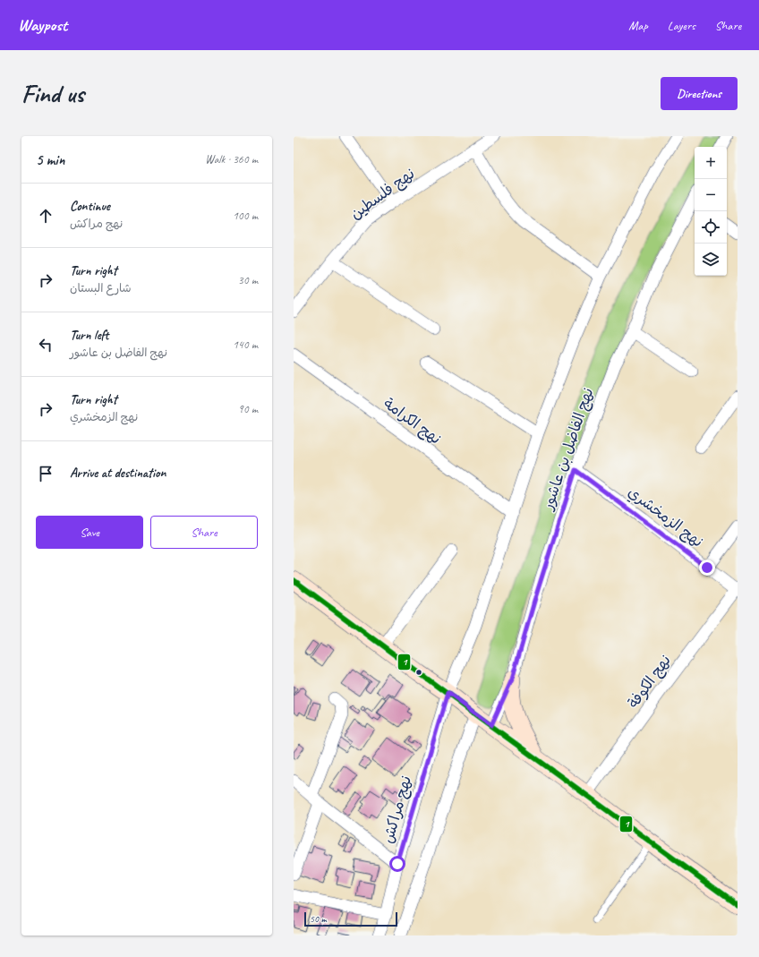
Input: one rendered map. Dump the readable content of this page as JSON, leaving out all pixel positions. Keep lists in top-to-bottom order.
{
  "streets": {
    "street": [
      "نهج فلسطين",
      "نهج الكرامة",
      "نهج الفاضل بن عاشور",
      "نهج الزمخشري",
      "نهج الكوفة",
      "نهج مراكش"
    ]
  },
  "crossings": [
    ["نهج الكرامة", "نهج مراكش"],
    ["نهج الفاضل بن عاشور", "نهج الزمخشري"],
    ["نهج الزمخشري", "نهج الكوفة"]
  ],
  "lines": ["transit line 1"],
  "scale_bar": "50 m",
  "page": {
    "header": "Waypost",
    "nav": ["Map", "Layers", "Share"],
    "buttons": [
      "Directions",
      ["Save", "Share"]
    ],
    "title": "Find us",
    "heading": ["5 min", "Walk · 360 m"],
    "map_buttons": ["+", "−"],
    "list": [
      ["Continue", "نهج مراكش", "100 m"],
      ["Turn right", "شارع البستان", "30 m"],
      ["Turn left", "نهج الفاضل بن عاشور", "140 m"],
      ["Turn right", "نهج الزمخشري", "90 m"],
      "Arrive at destination"
    ],
    "scale": "50 m"
  }
}
